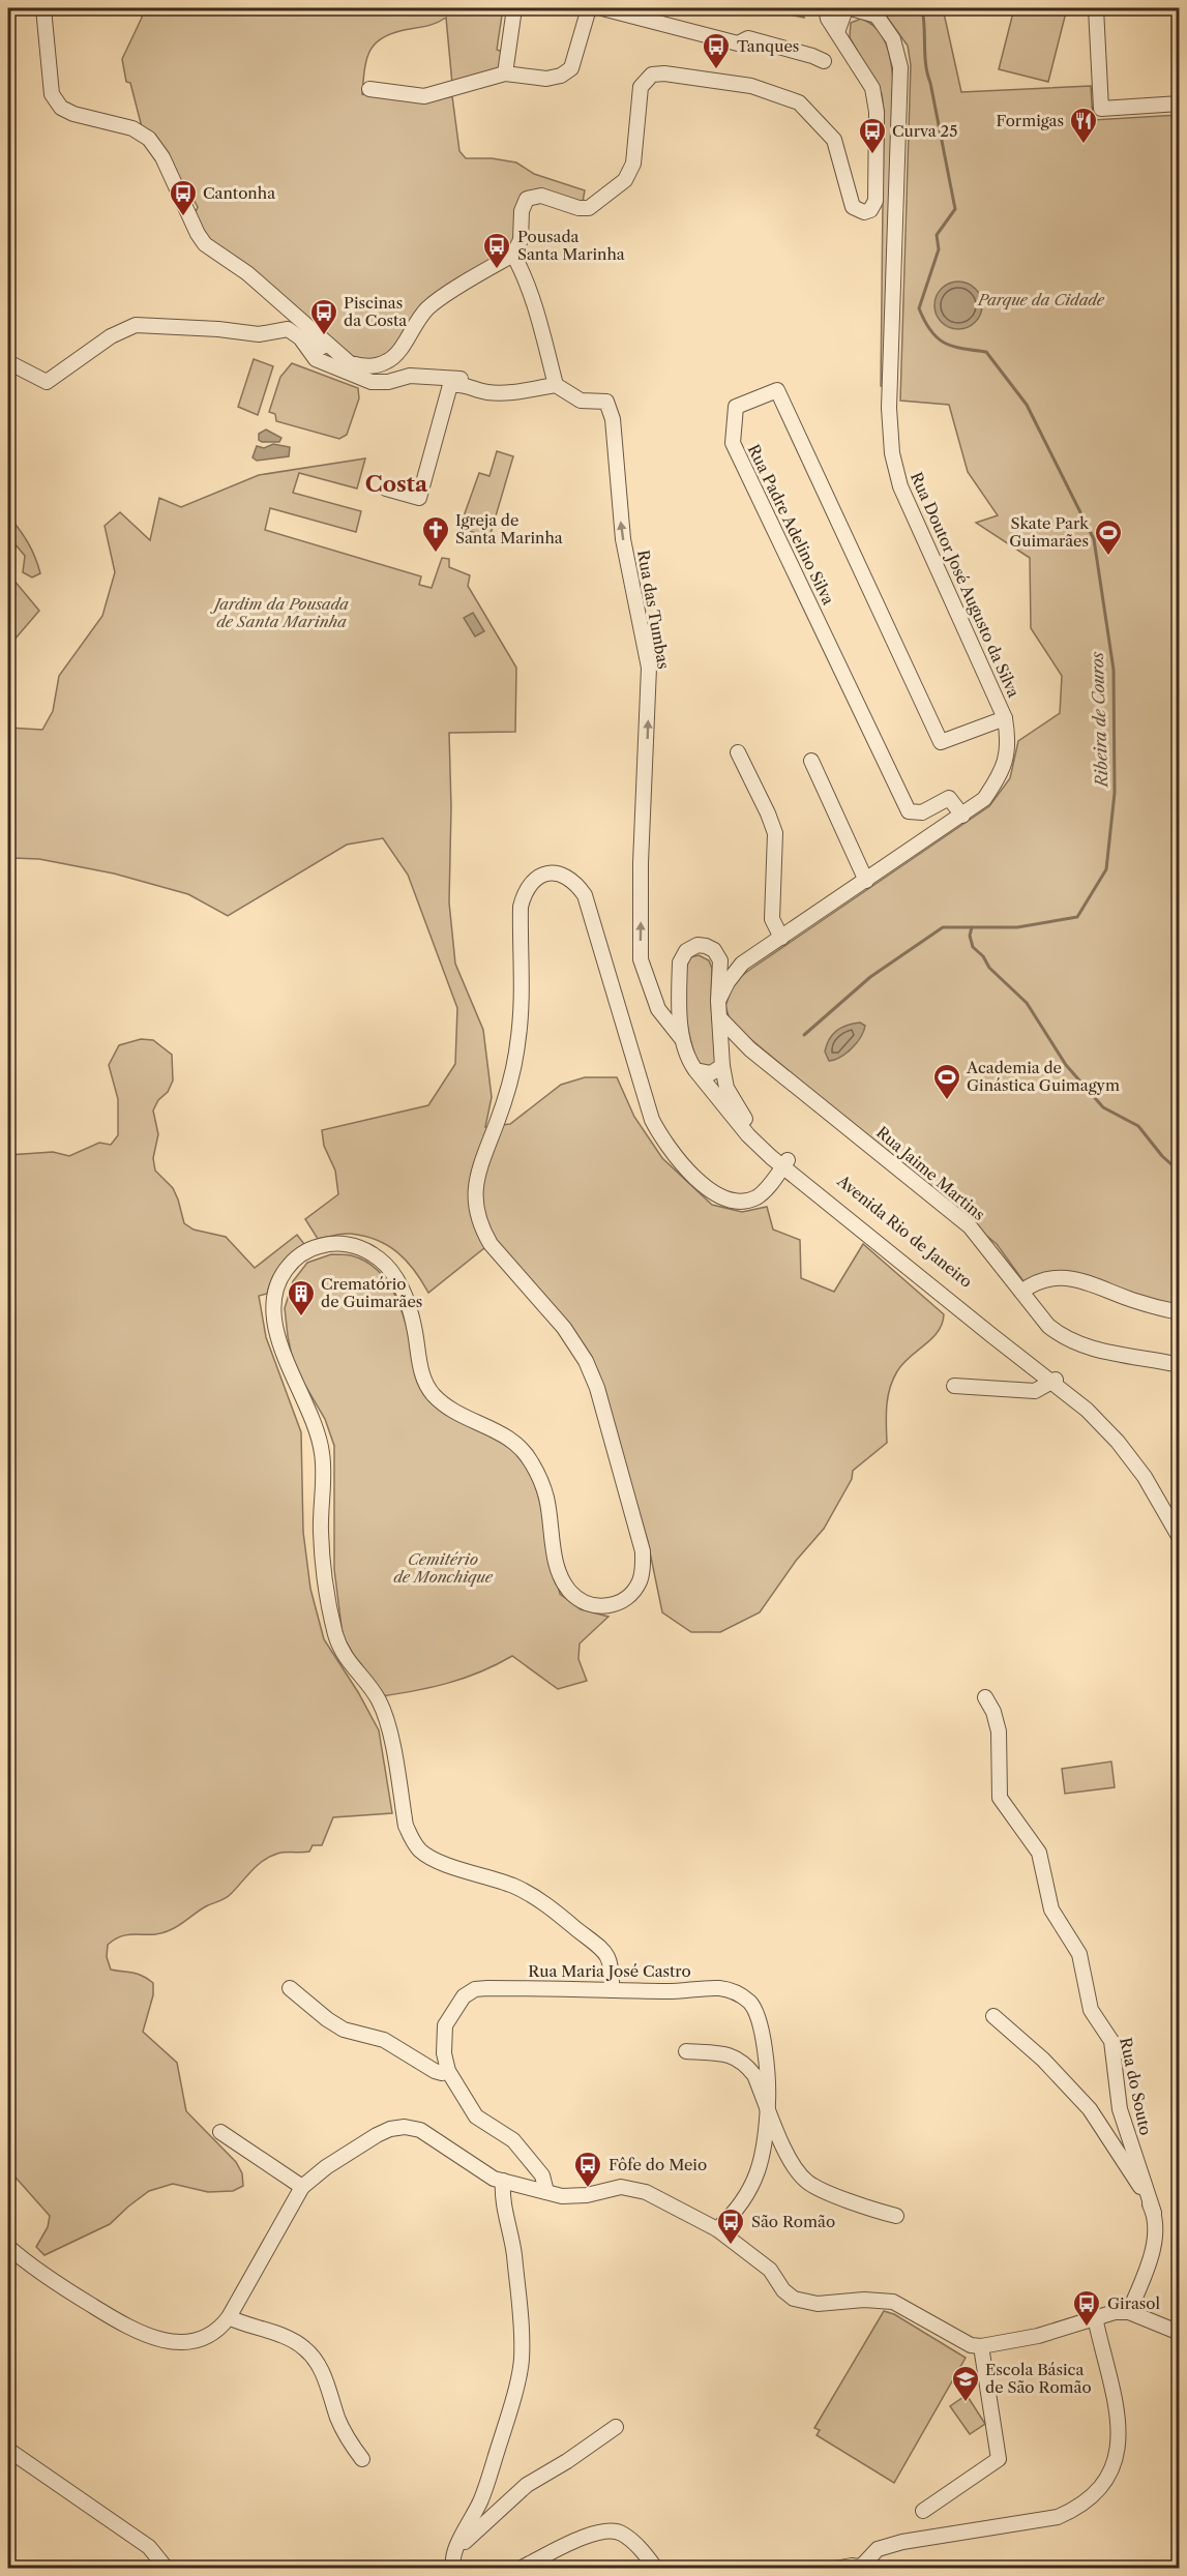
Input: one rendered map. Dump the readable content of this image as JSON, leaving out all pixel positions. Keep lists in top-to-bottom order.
{
  "streets": {
    "street": [
      "Rua Padre Adelino Silva",
      "Rua Doutor José Augusto da Silva",
      "Rua das Tumbas",
      "Rua Jaime Martins",
      "Avenida Rio de Janeiro",
      "Rua Maria José Castro",
      "Rua do Souto"
    ]
  },
  "crossings": [
    ["Rua Padre Adelino Silva", "Rua Doutor José Augusto da Silva"],
    ["Rua Jaime Martins", "Avenida Rio de Janeiro"]
  ],
  "one_way": ["Rua das Tumbas"],
  "districts": ["Costa"],
  "water": ["Ribeira de Couros"],
  "parks": ["Parque da Cidade", "Jardim da Pousada de Santa Marinha", "Cemitério de Monchique"],
  "places": {
    "bus stop": [
      "Tanques",
      "Curva 25",
      "Cantonha",
      "Pousada Santa Marinha",
      "Piscinas da Costa",
      "Fôfe do Meio",
      "São Romão",
      "Girasol"
    ],
    "restaurant": ["Formigas"],
    "church": ["Igreja de Santa Marinha"],
    "sports": ["Skate Park Guimarães", "Academia de Ginástica Guimagym"],
    "building": ["Crematório de Guimarães"],
    "school or university": ["Escola Básica de São Romão"]
  }
}
